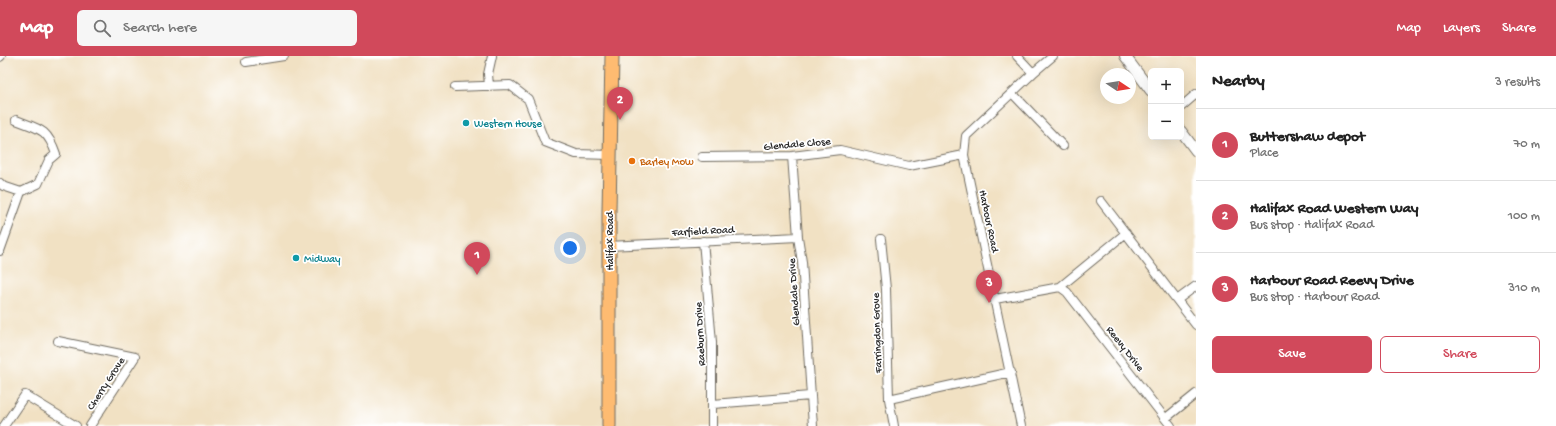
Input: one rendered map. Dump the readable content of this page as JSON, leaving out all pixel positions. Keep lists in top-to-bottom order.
{
  "streets": {
    "highway": ["Halifax Road"],
    "street": [
      "Glendale Close",
      "Harbour Road",
      "Farfield Road",
      "Glendale Drive",
      "Farringdon Grove",
      "Raeburn Drive",
      "Reevy Drive",
      "Cherry Grove"
    ]
  },
  "crossings": [
    ["Glendale Close", "Harbour Road"],
    ["Glendale Close", "Glendale Drive"],
    ["Farfield Road", "Halifax Road"],
    ["Farfield Road", "Glendale Drive"],
    ["Farfield Road", "Raeburn Drive"]
  ],
  "places": ["Western House", "Barley Mow", "Midway"],
  "north": "right",
  "page": {
    "header": "Map",
    "search": "Search here",
    "nav": ["Map", "Layers", "Share"],
    "heading": ["Nearby", "3 results"],
    "map_buttons": ["+", "−"],
    "pins": ["2", "1", "3"],
    "list": [
      {
        "mark": "1",
        "name": "Buttershaw depot",
        "note": "Place",
        "value": "70 m"
      },
      {
        "mark": "2",
        "name": "Halifax Road Western Way",
        "note": "Bus stop · Halifax Road",
        "value": "100 m"
      },
      {
        "mark": "3",
        "name": "Harbour Road Reevy Drive",
        "note": "Bus stop · Harbour Road",
        "value": "310 m"
      }
    ],
    "buttons": ["Save", "Share"]
  }
}
